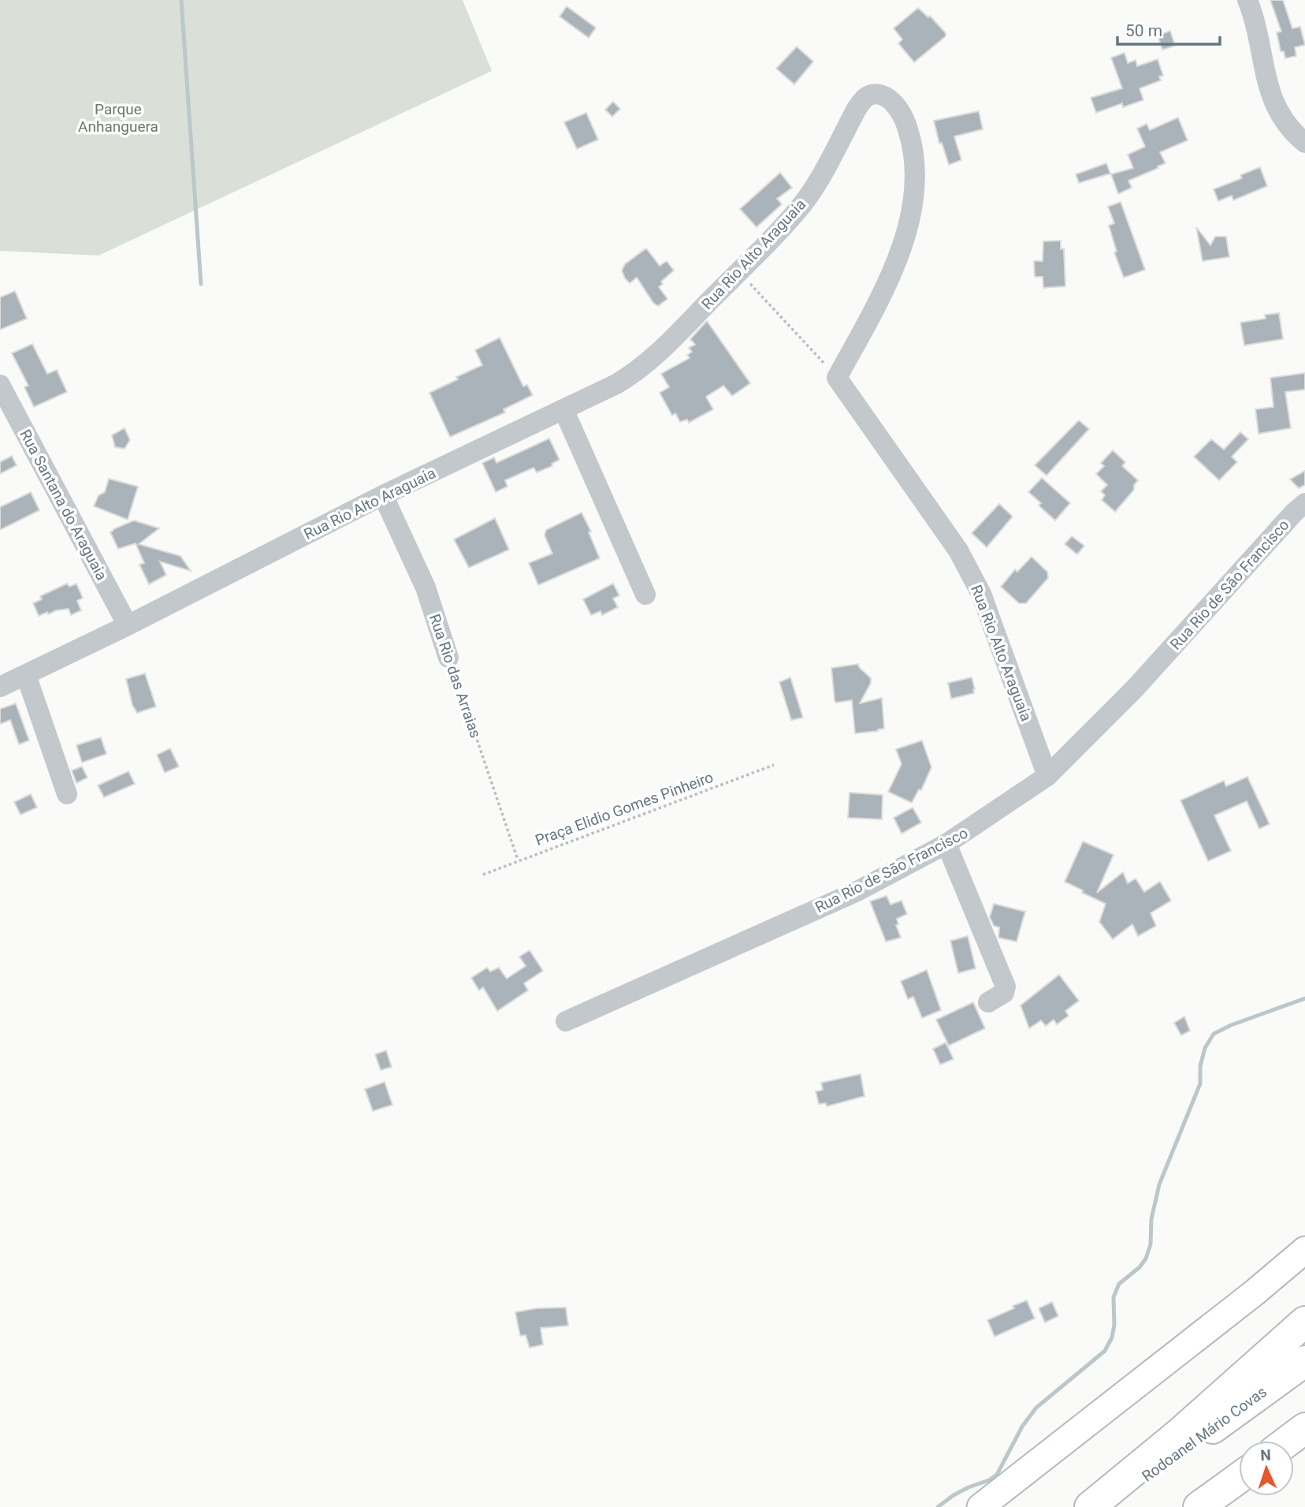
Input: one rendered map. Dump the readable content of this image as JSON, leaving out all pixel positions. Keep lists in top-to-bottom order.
{
  "streets": {
    "highway": ["Rodoanel Mário Covas"],
    "street": [
      "Rua Rio Alto Araguaia",
      "Rua Santana do Araguaia",
      "Rua Rio de São Francisco",
      "Rua Rio das Arraias"
    ],
    "path": ["Praça Elidio Gomes Pinheiro"]
  },
  "crossings": [
    ["Rua Rio Alto Araguaia", "Rua Santana do Araguaia"],
    ["Rua Rio Alto Araguaia", "Rua Rio de São Francisco"],
    ["Rua Rio Alto Araguaia", "Rua Rio das Arraias"],
    ["Rua Rio das Arraias", "Praça Elidio Gomes Pinheiro"]
  ],
  "parks": ["Parque Anhanguera"],
  "scale_bar": "50 m",
  "north": "top"
}
